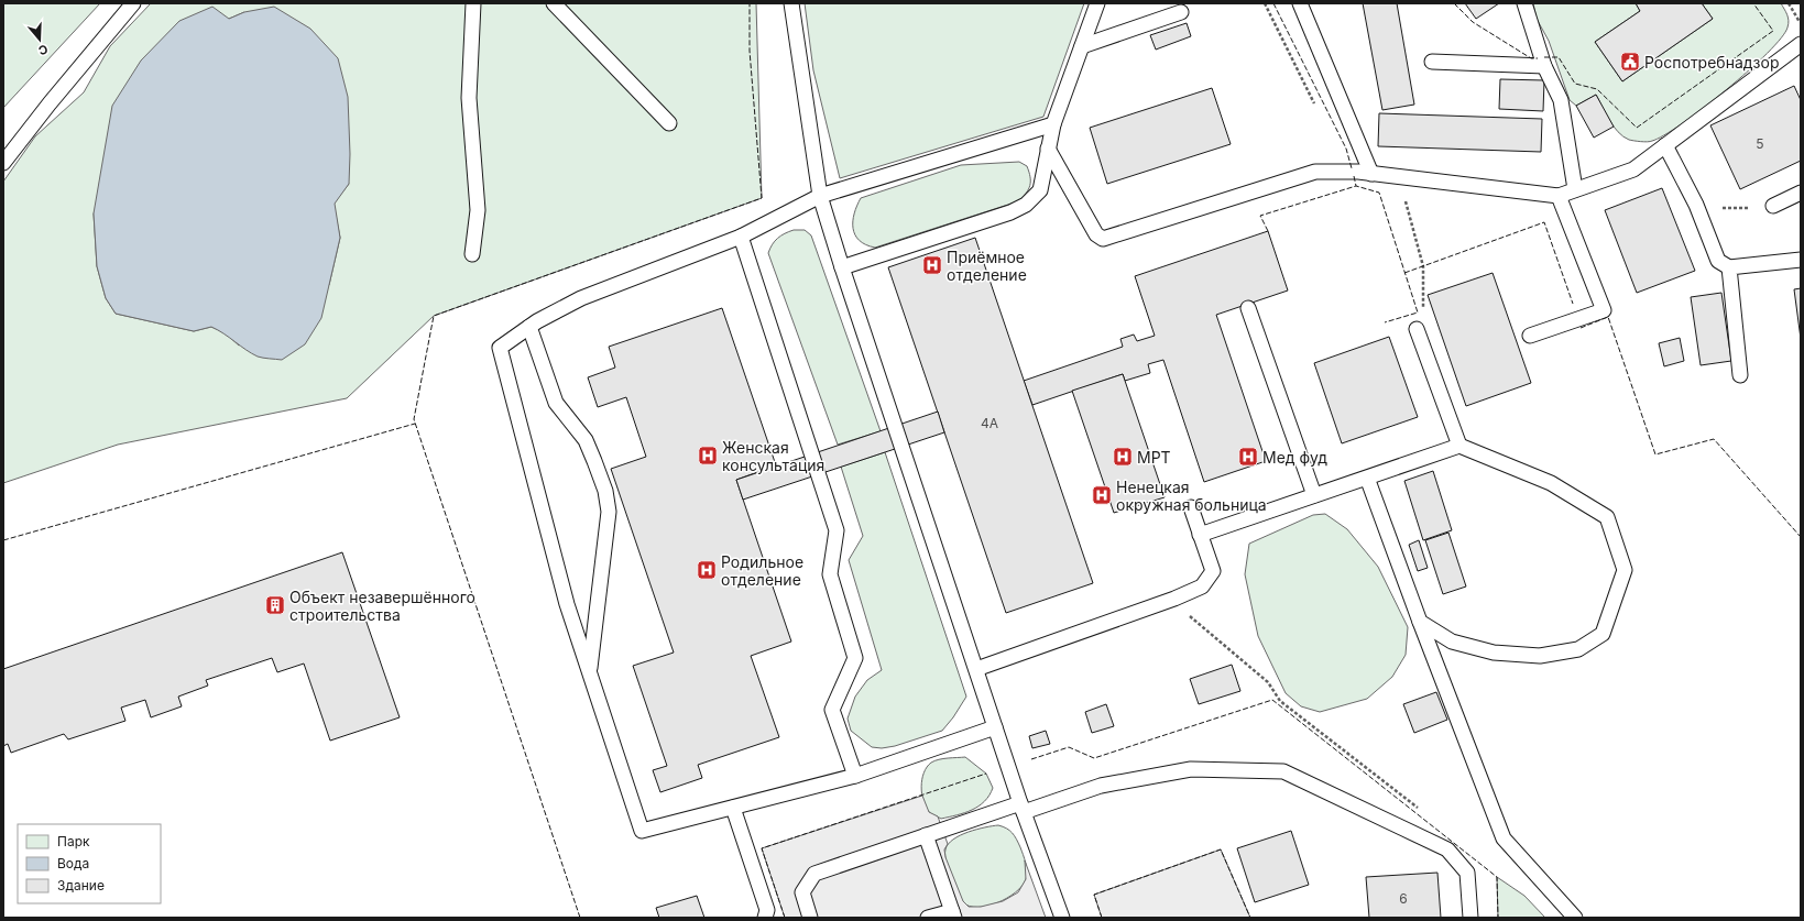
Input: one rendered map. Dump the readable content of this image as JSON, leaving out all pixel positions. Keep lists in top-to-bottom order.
{
  "places": {
    "public building": ["Роспотребнадзор"],
    "hospital": [
      "Приёмное отделение",
      "Женская консультация",
      "МРТ",
      "Мед фуд",
      "Ненецкая окружная больница",
      "Родильное отделение"
    ],
    "building": ["Объект незавершённого строительства"]
  },
  "house_numbers": ["5", "4А", "6"],
  "legend": ["Парк", "Вода", "Здание"],
  "north": "bottom"
}
